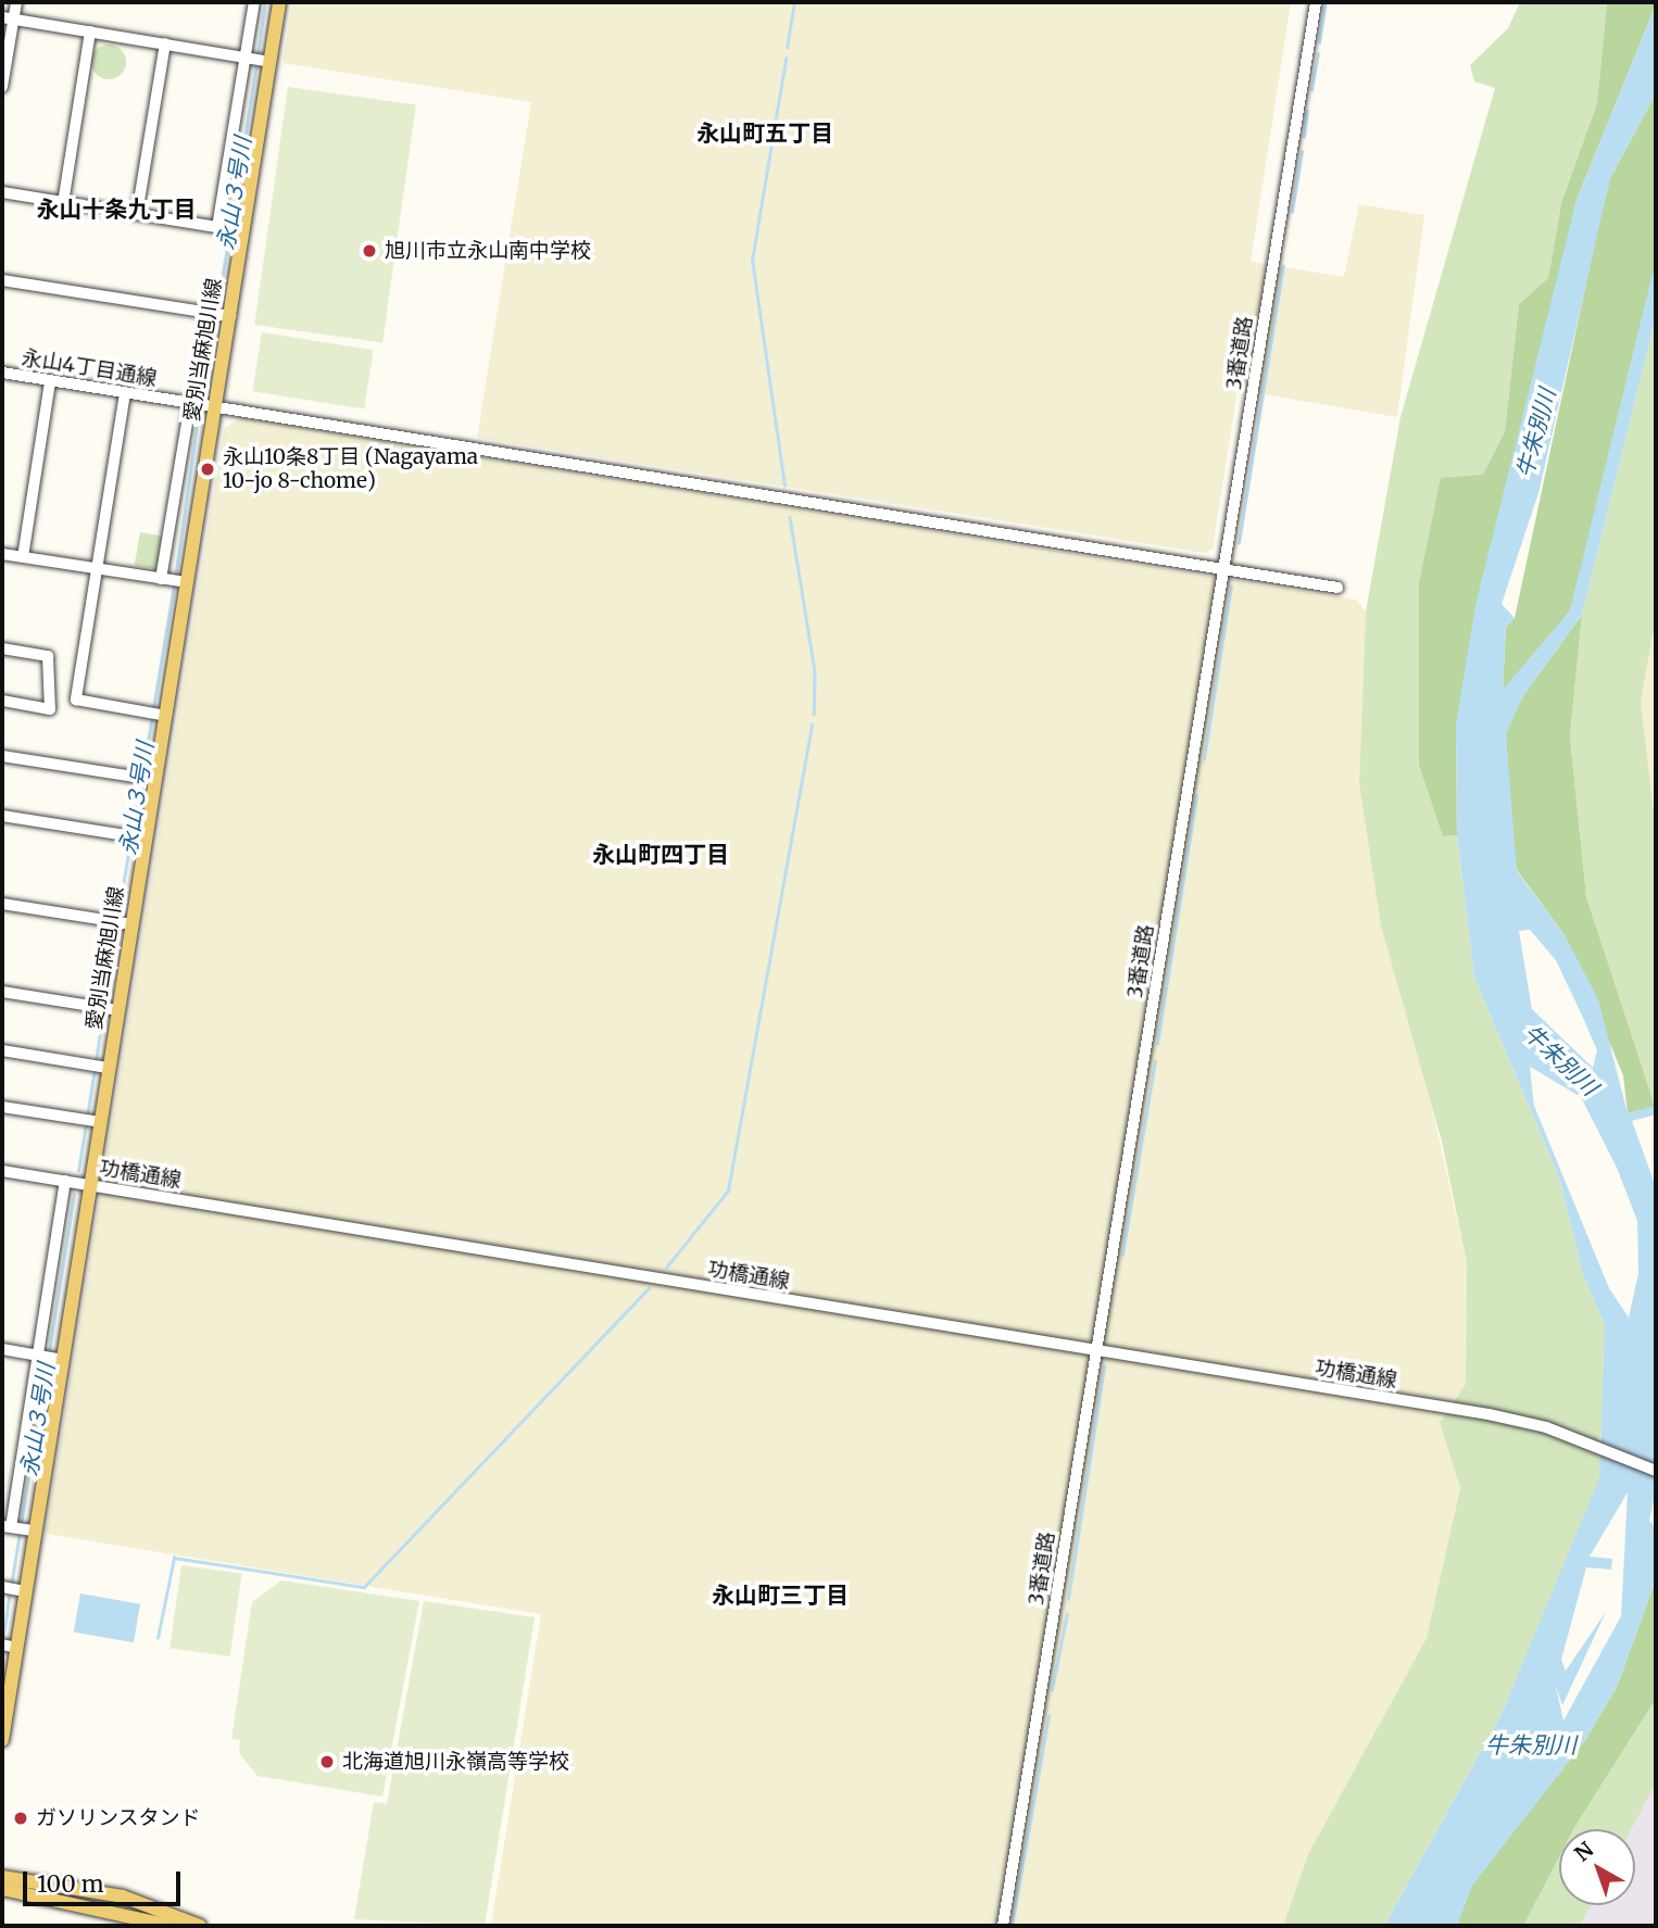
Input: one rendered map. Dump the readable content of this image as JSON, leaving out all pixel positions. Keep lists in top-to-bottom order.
{
  "streets": {
    "main road": ["愛別当麻旭川線"],
    "street": ["3番道路", "永山4丁目通線", "功橋通線"]
  },
  "crossings": [
    ["愛別当麻旭川線", "永山4丁目通線"],
    ["愛別当麻旭川線", "功橋通線"],
    ["3番道路", "永山4丁目通線"],
    ["3番道路", "功橋通線"]
  ],
  "districts": [
    "永山町五丁目",
    "永山十条九丁目",
    "永山町四丁目",
    "永山町三丁目"
  ],
  "water": ["永山３号川", "牛朱別川"],
  "places": [
    "旭川市立永山南中学校",
    "永山10条8丁目 (Nagayama 10-jo 8-chome)",
    "北海道旭川永嶺高等学校",
    "ガソリンスタンド"
  ],
  "scale_bar": "100 m",
  "north": "top left"
}
